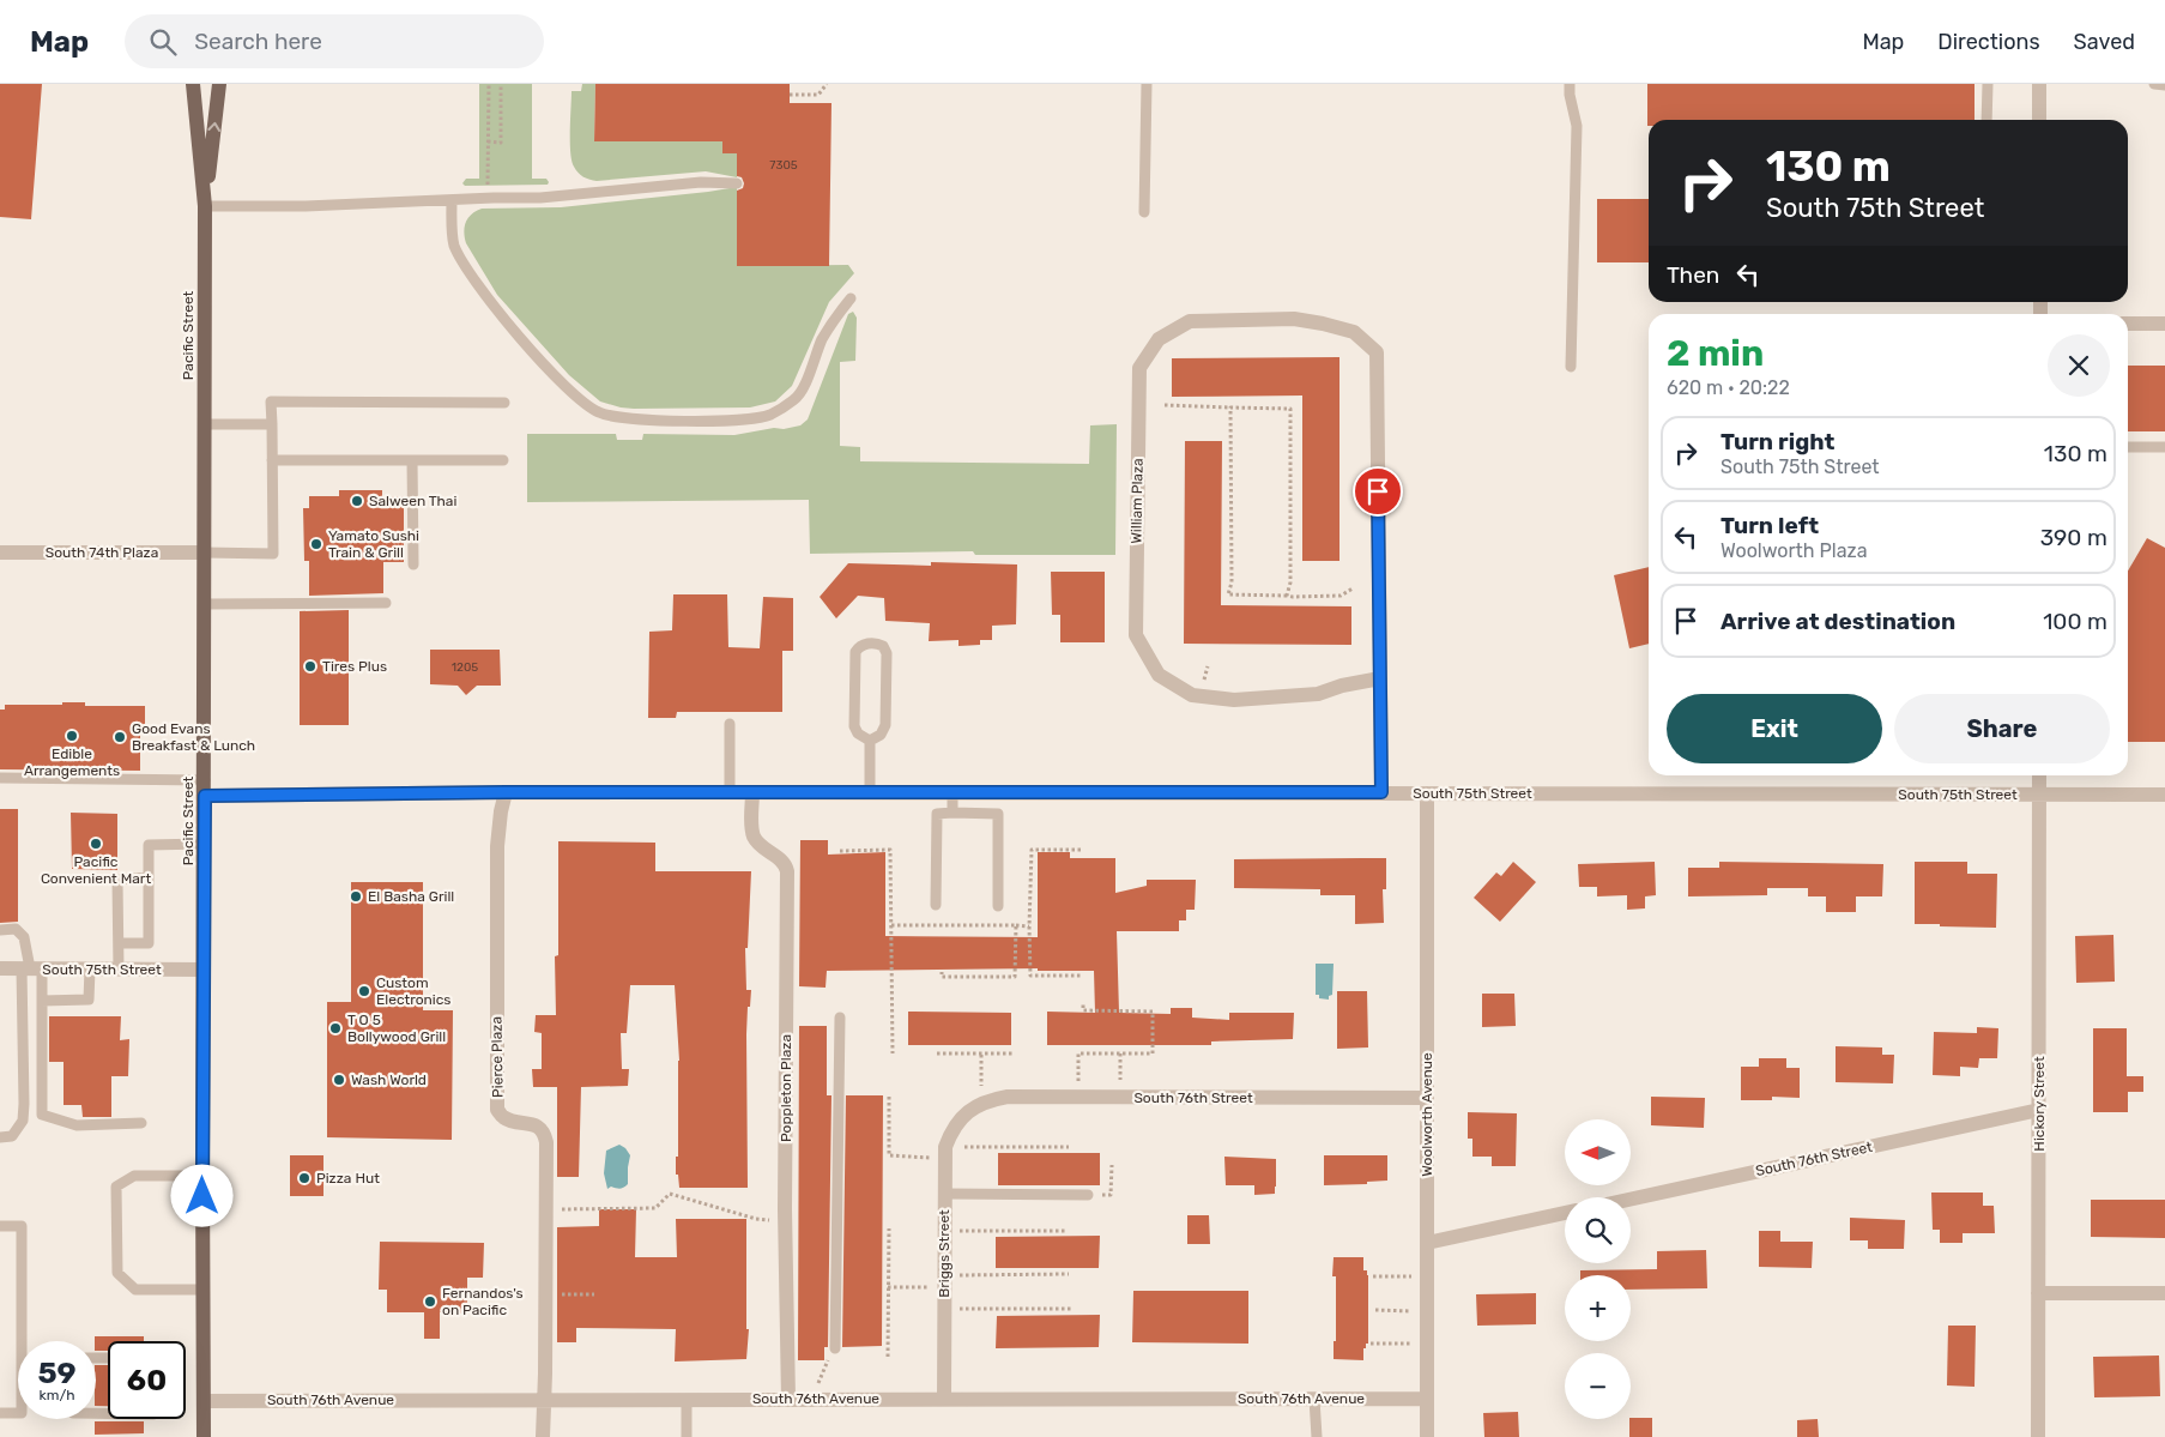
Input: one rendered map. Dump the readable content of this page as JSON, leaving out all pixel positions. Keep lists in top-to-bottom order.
{
  "streets": {
    "main road": ["Pacific Street"],
    "street": [
      "William Plaza",
      "South 74th Plaza",
      "South 75th Street",
      "Pierce Plaza",
      "Poppleton Plaza",
      "South 76th Street",
      "Hickory Street",
      "Woolworth Avenue",
      "Briggs Street",
      "South 76th Avenue"
    ]
  },
  "crossings": [
    ["Pacific Street", "South 74th Plaza"],
    ["Pacific Street", "South 75th Street"],
    ["Pacific Street", "South 76th Avenue"],
    ["South 75th Street", "Pierce Plaza"],
    ["South 75th Street", "Poppleton Plaza"],
    ["South 75th Street", "Hickory Street"],
    ["South 75th Street", "Woolworth Avenue"],
    ["Pierce Plaza", "South 76th Avenue"],
    ["Poppleton Plaza", "South 76th Avenue"],
    ["South 76th Street", "Hickory Street"],
    ["South 76th Street", "Woolworth Avenue"],
    ["South 76th Street", "Briggs Street"],
    ["Woolworth Avenue", "South 76th Avenue"],
    ["Briggs Street", "South 76th Avenue"]
  ],
  "places": [
    "Salween Thai",
    "Yamato Sushi Train & Grill",
    "Tires Plus",
    "Edible Arrangements",
    "Good Evans Breakfast & Lunch",
    "Pacific Convenient Mart",
    "El Basha Grill",
    "Custom Electronics",
    "T O 5 Bollywood Grill",
    "Wash World",
    "Pizza Hut",
    "Fernandos's on Pacific"
  ],
  "house_numbers": ["7305", "1205"],
  "north": "left",
  "page": {
    "header": "Map",
    "search": "Search here",
    "nav": ["Map", "Directions", "Saved"],
    "turn": ["130 m", "South 75th Street"],
    "then": "Then",
    "heading": ["2 min", "620 m · 20:22"],
    "list": [
      {
        "name": "Turn right",
        "note": "South 75th Street",
        "value": "130 m"
      },
      {
        "name": "Turn left",
        "note": "Woolworth Plaza",
        "value": "390 m"
      },
      {
        "name": "Arrive at destination",
        "value": "100 m"
      }
    ],
    "buttons": ["Exit", "Share"],
    "map_buttons": ["+", "−"],
    "speed": "59 km/h",
    "limit": "60"
  }
}
